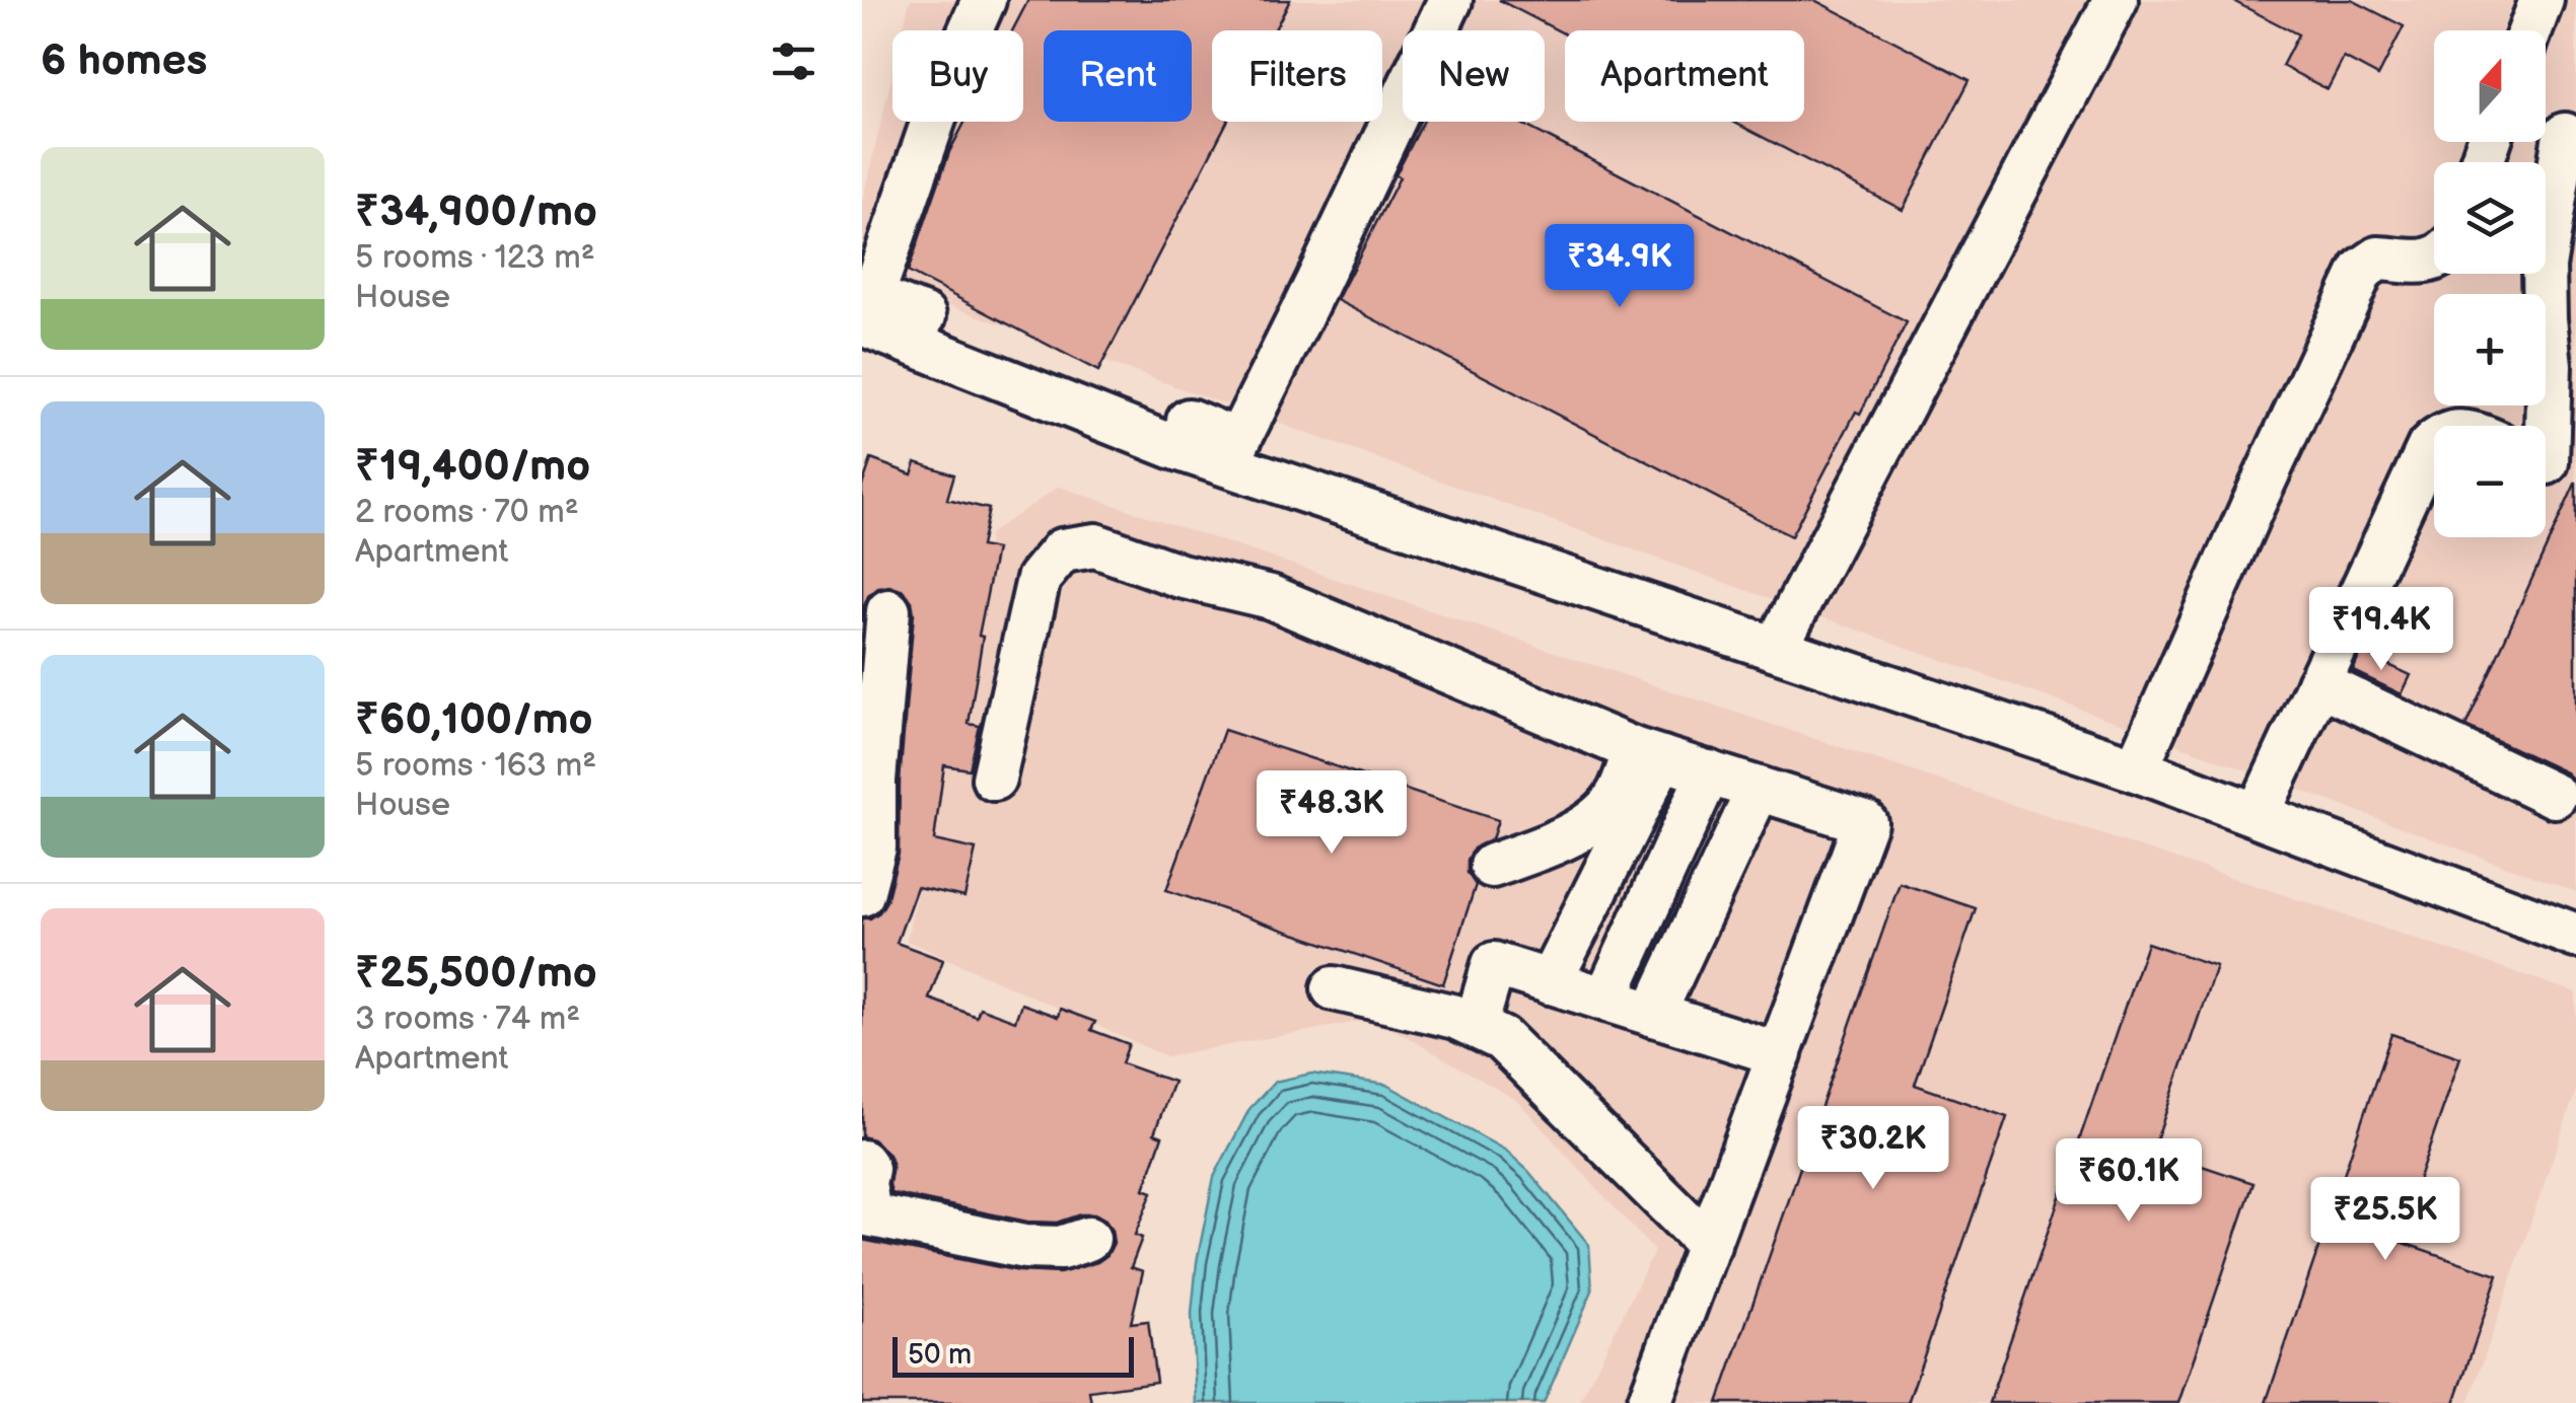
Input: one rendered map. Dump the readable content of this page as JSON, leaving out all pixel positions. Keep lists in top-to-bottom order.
{
  "scale_bar": "50 m",
  "north": "top",
  "page": {
    "heading": "6 homes",
    "map_buttons": ["+", "−"],
    "chip": [
      "Buy",
      "Rent",
      "Filters",
      "New",
      "Apartment"
    ],
    "list": [
      {
        "name": "₹34,900/mo",
        "note": "5 rooms · 123 m² · House"
      },
      {
        "name": "₹19,400/mo",
        "note": "2 rooms · 70 m² · Apartment"
      },
      {
        "name": "₹60,100/mo",
        "note": "5 rooms · 163 m² · House"
      },
      {
        "name": "₹25,500/mo",
        "note": "3 rooms · 74 m² · Apartment"
      }
    ],
    "price": [
      "₹34.9K",
      "₹19.4K",
      "₹48.3K",
      "₹30.2K",
      "₹60.1K",
      "₹25.5K"
    ],
    "scale": "50 m"
  }
}
